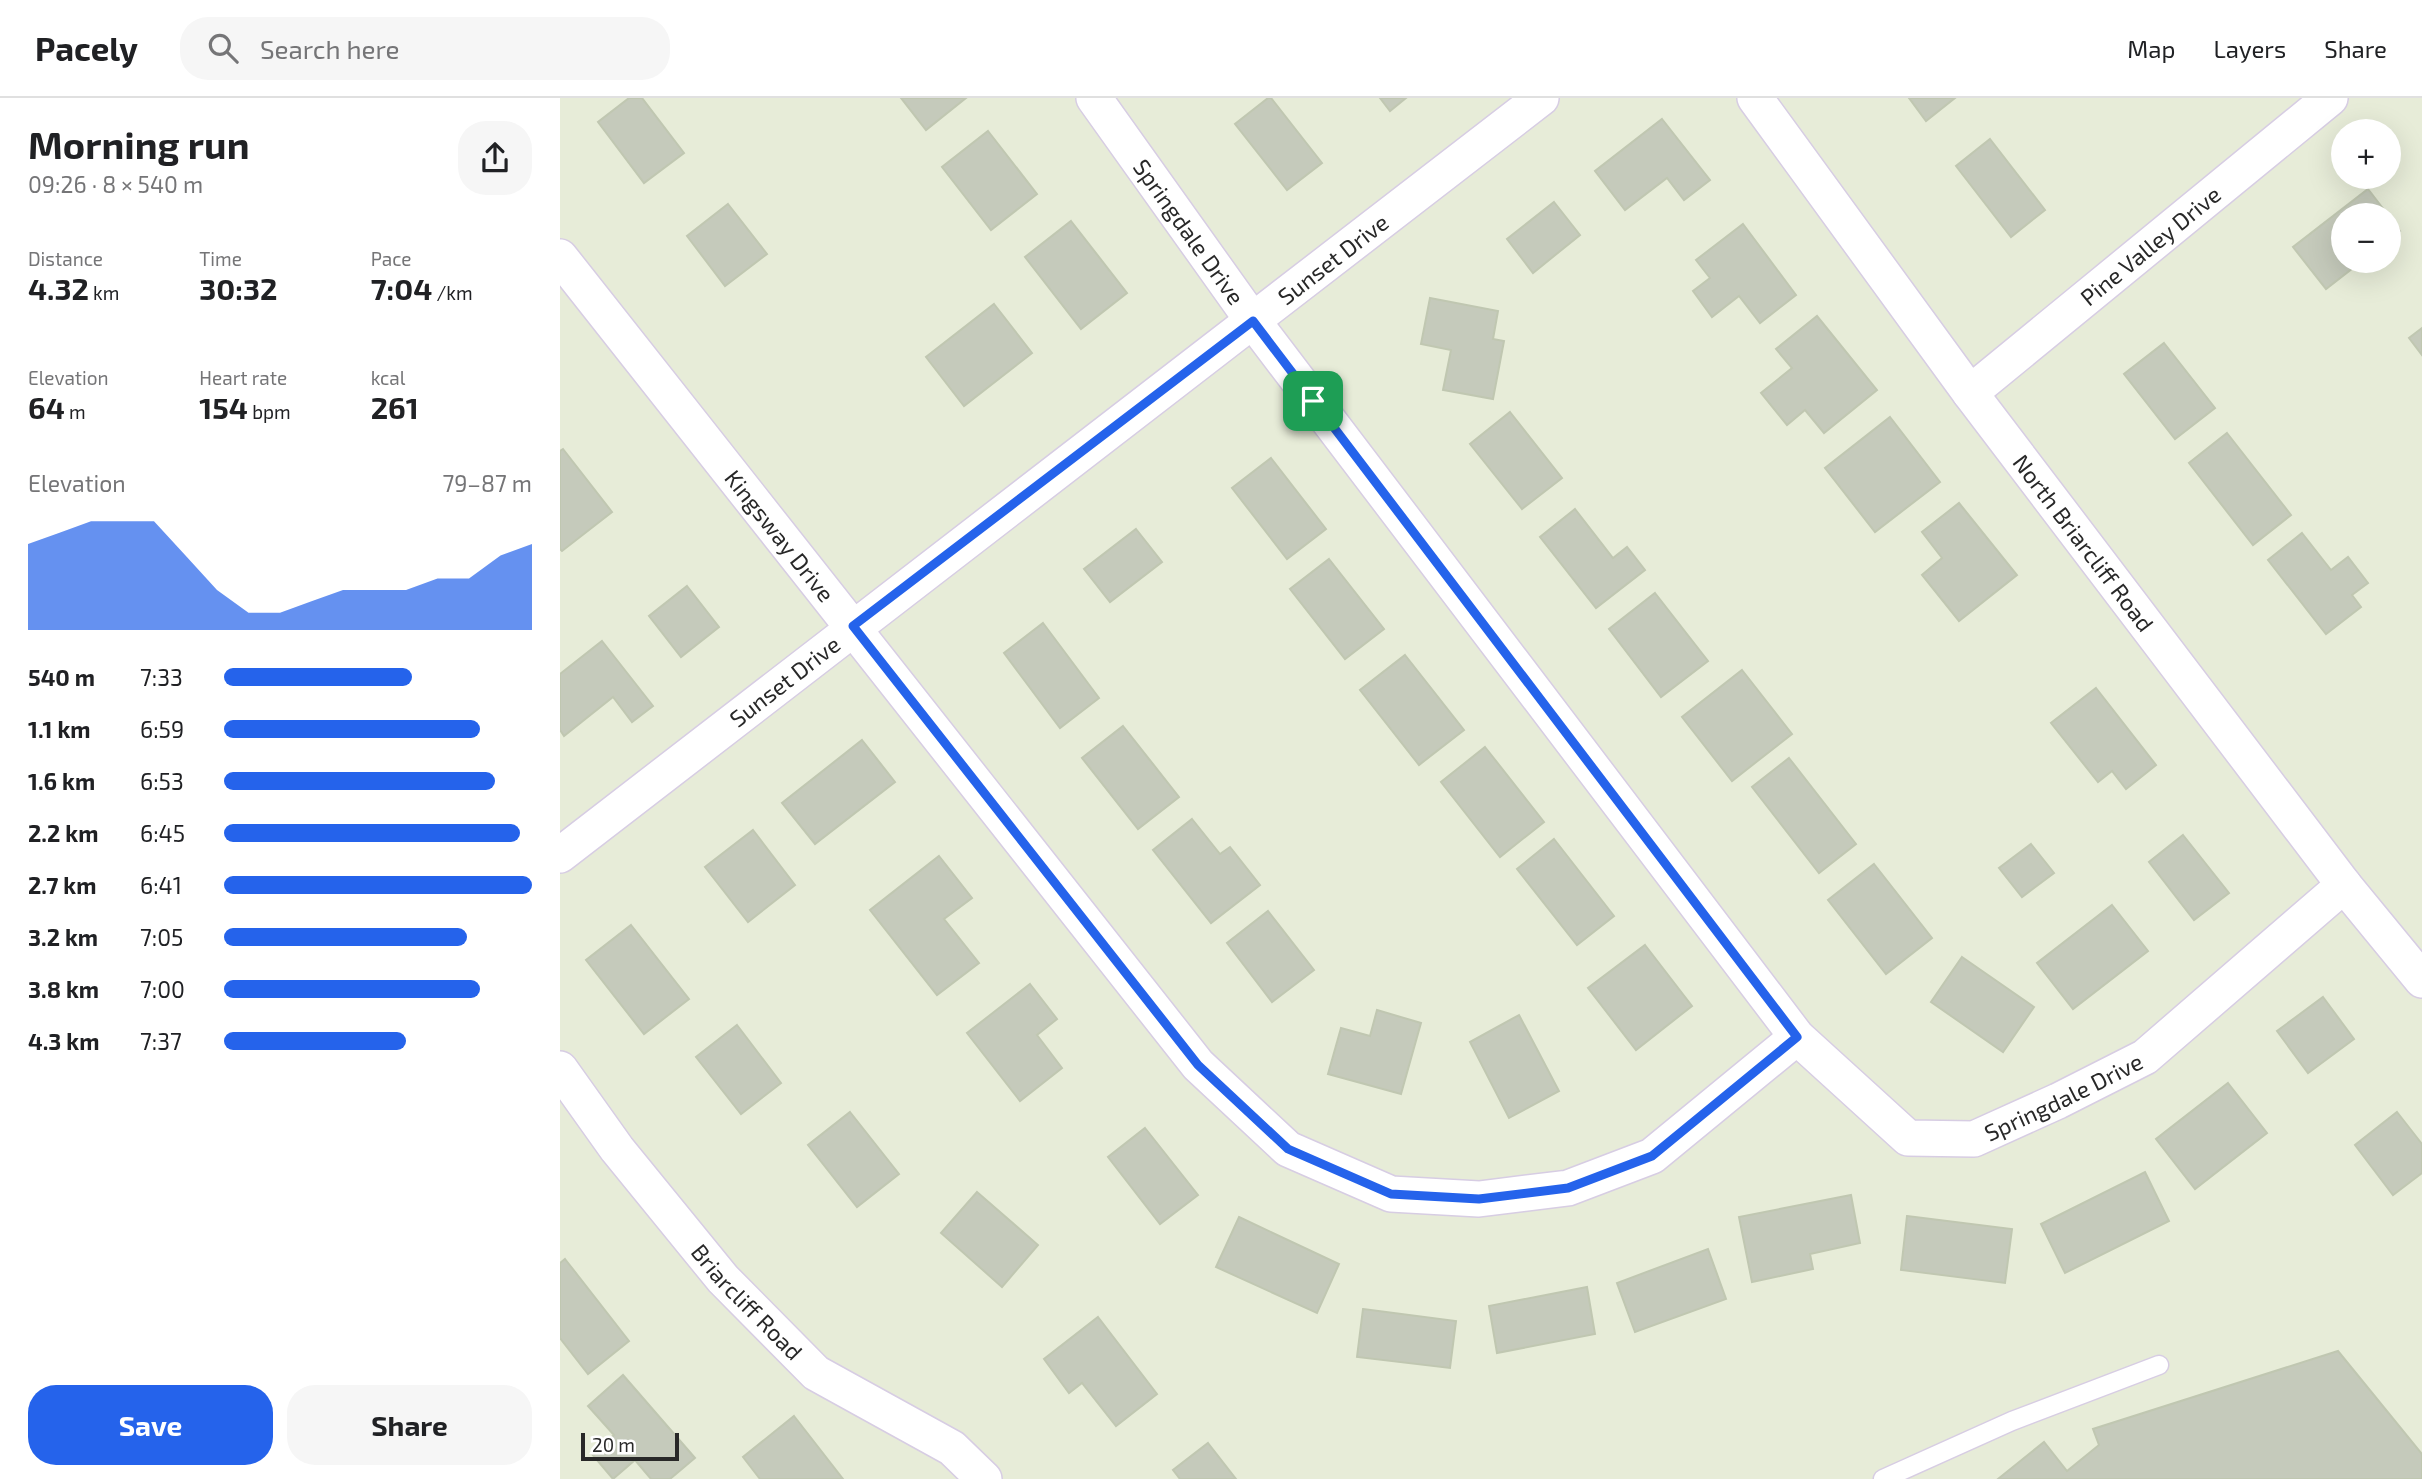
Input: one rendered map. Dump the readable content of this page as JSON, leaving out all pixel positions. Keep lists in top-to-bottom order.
{
  "streets": {
    "street": [
      "Springdale Drive",
      "Pine Valley Drive",
      "Sunset Drive",
      "Kingsway Drive",
      "North Briarcliff Road",
      "Briarcliff Road"
    ]
  },
  "crossings": [
    ["Springdale Drive", "Sunset Drive"],
    ["Springdale Drive", "Kingsway Drive"],
    ["Springdale Drive", "North Briarcliff Road"],
    ["Pine Valley Drive", "North Briarcliff Road"],
    ["Sunset Drive", "Kingsway Drive"]
  ],
  "scale_bar": "20 m",
  "page": {
    "header": "Pacely",
    "search": "Search here",
    "nav": ["Map", "Layers", "Share"],
    "heading": ["Morning run", "09:26 · 8 × 540 m"],
    "map_buttons": ["+", "−"],
    "stats": [
      ["Distance", "4.32 km"],
      ["Time", "30:32"],
      ["Pace", "7:04 /km"],
      ["Elevation", "64 m"],
      ["Heart rate", "154 bpm"],
      ["kcal", "261"]
    ],
    "chart": ["Elevation", "79–87 m"],
    "list": [
      {
        "name": "540 m",
        "note": "7:33"
      },
      {
        "name": "1.1 km",
        "note": "6:59"
      },
      {
        "name": "1.6 km",
        "note": "6:53"
      },
      {
        "name": "2.2 km",
        "note": "6:45"
      },
      {
        "name": "2.7 km",
        "note": "6:41"
      },
      {
        "name": "3.2 km",
        "note": "7:05"
      },
      {
        "name": "3.8 km",
        "note": "7:00"
      },
      {
        "name": "4.3 km",
        "note": "7:37"
      }
    ],
    "buttons": ["Save", "Share"],
    "scale": "20 m"
  }
}
